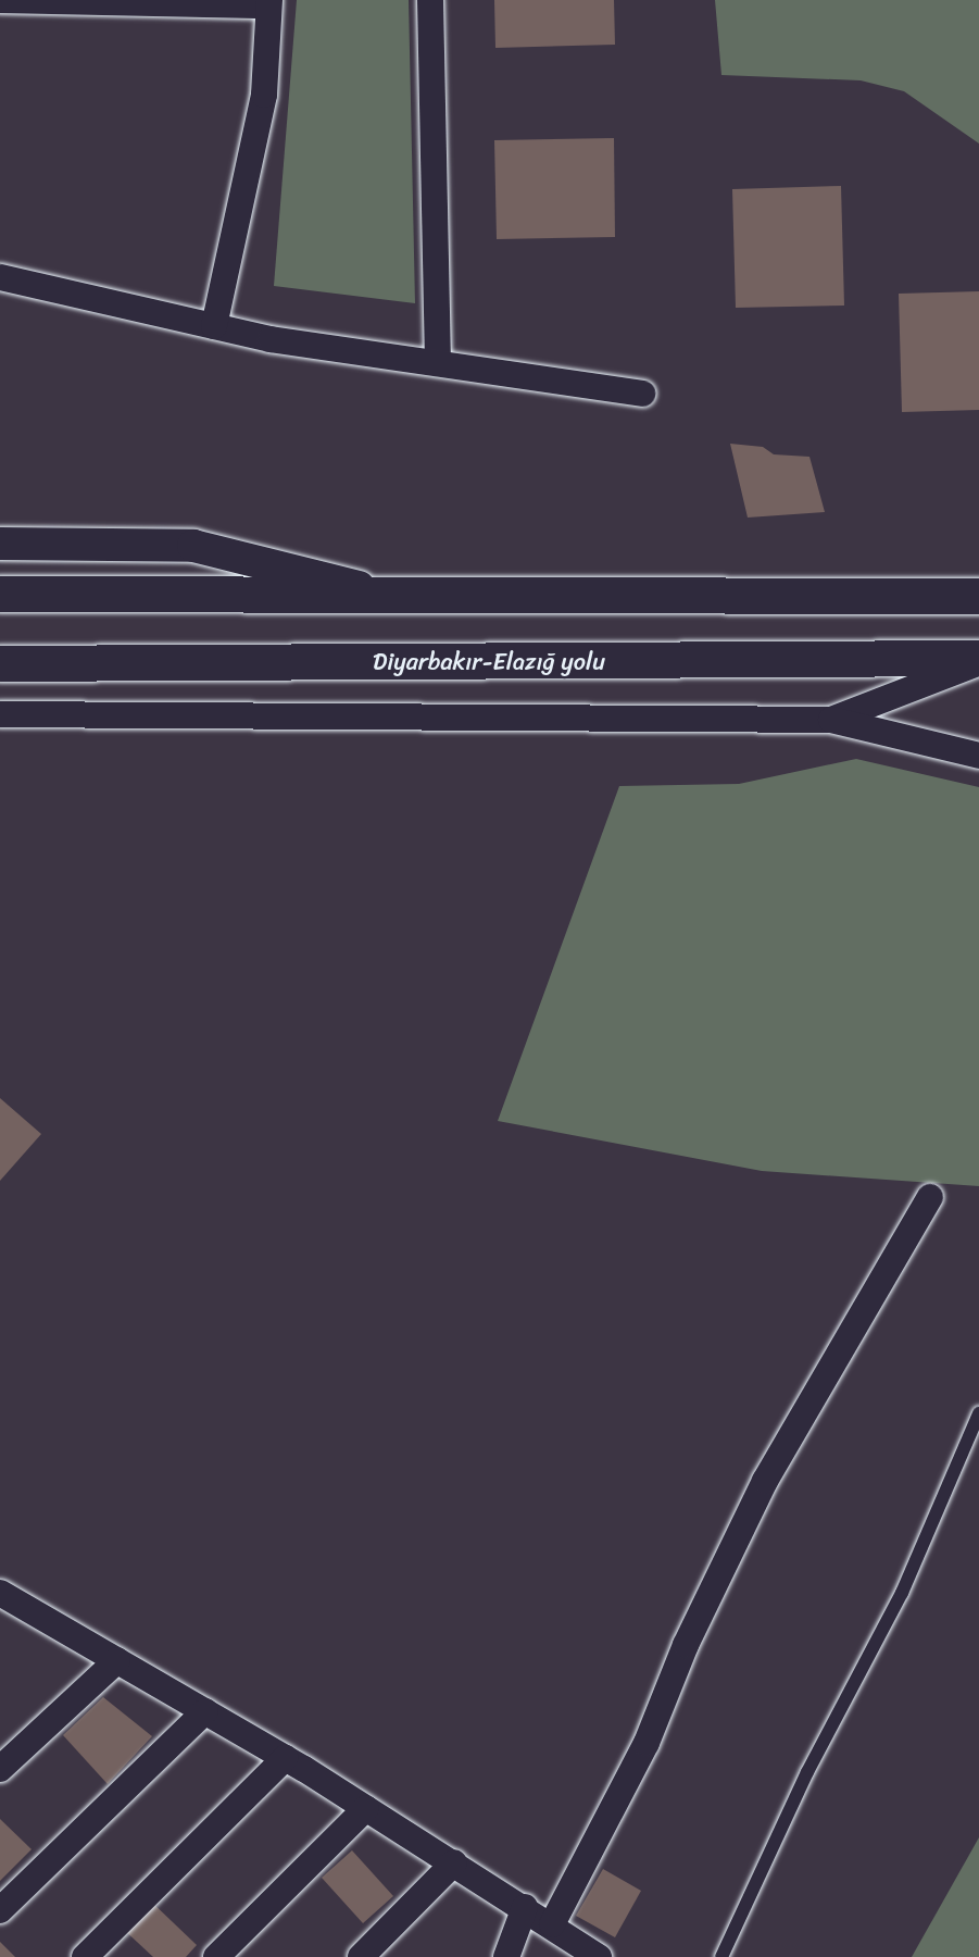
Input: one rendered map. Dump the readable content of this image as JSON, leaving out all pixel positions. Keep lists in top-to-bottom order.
{
  "streets": {
    "highway": ["Diyarbakır-Elazığ yolu"]
  }
}
